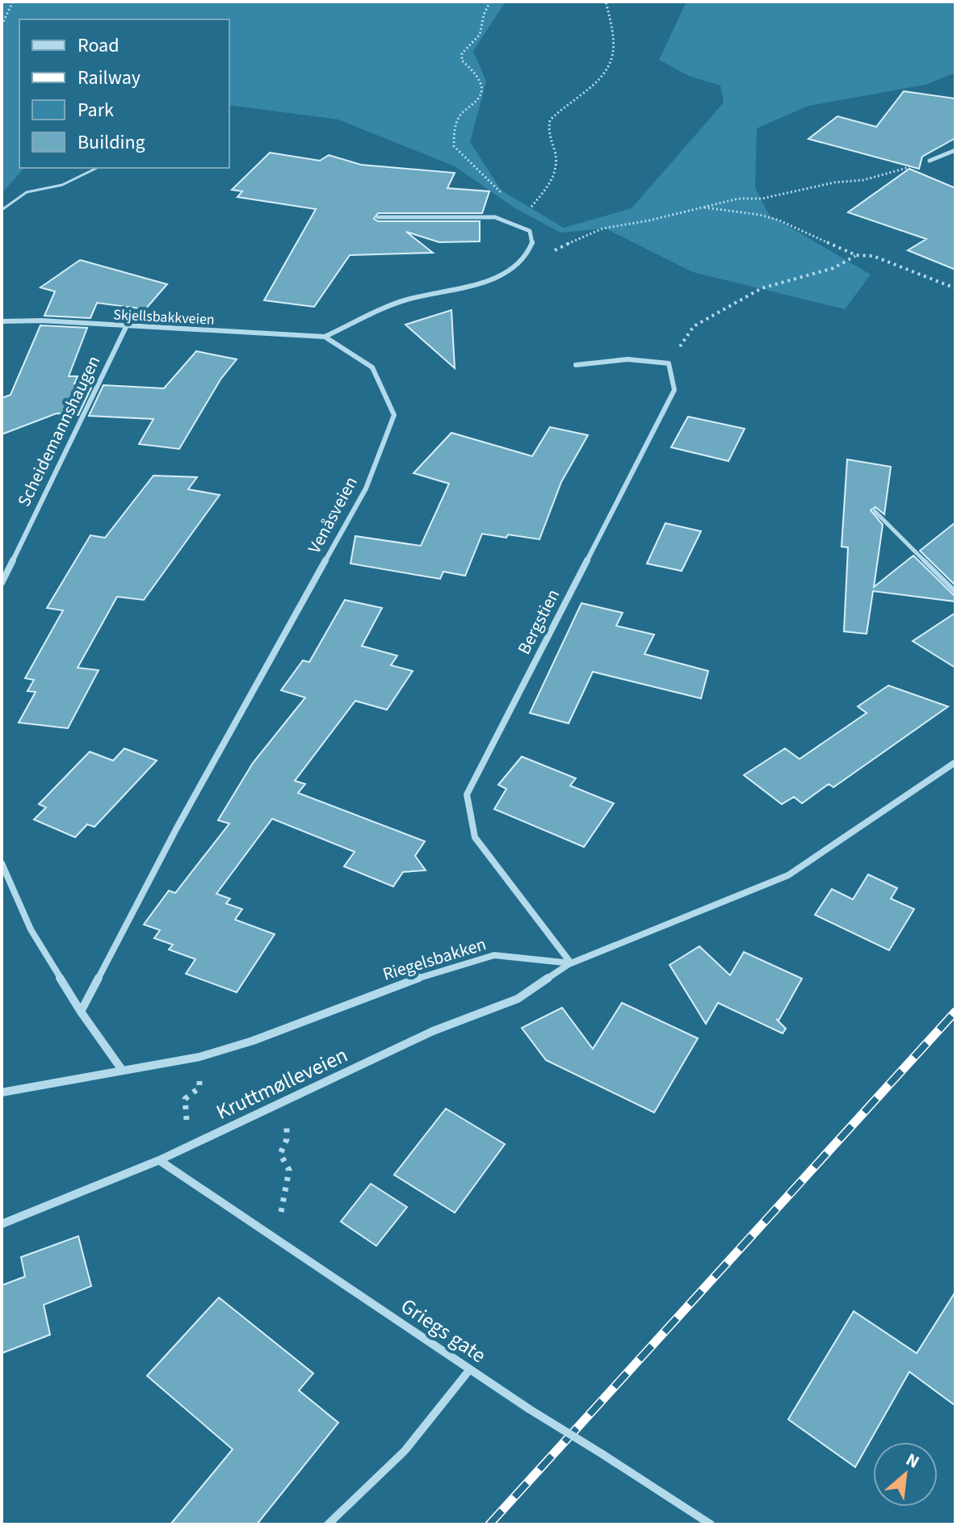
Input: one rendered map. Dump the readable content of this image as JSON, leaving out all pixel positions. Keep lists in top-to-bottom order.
{
  "streets": {
    "street": [
      "Skjellsbakkveien",
      "Scheidemannshaugen",
      "Venåsveien",
      "Bergstien",
      "Riegelsbakken",
      "Kruttmølleveien",
      "Griegs gate"
    ]
  },
  "crossings": [
    ["Skjellsbakkveien", "Scheidemannshaugen"],
    ["Skjellsbakkveien", "Venåsveien"],
    ["Bergstien", "Riegelsbakken"],
    ["Bergstien", "Kruttmølleveien"],
    ["Riegelsbakken", "Kruttmølleveien"],
    ["Kruttmølleveien", "Griegs gate"]
  ],
  "legend": [
    "Road",
    "Railway",
    "Park",
    "Building"
  ],
  "north": "top right"
}
